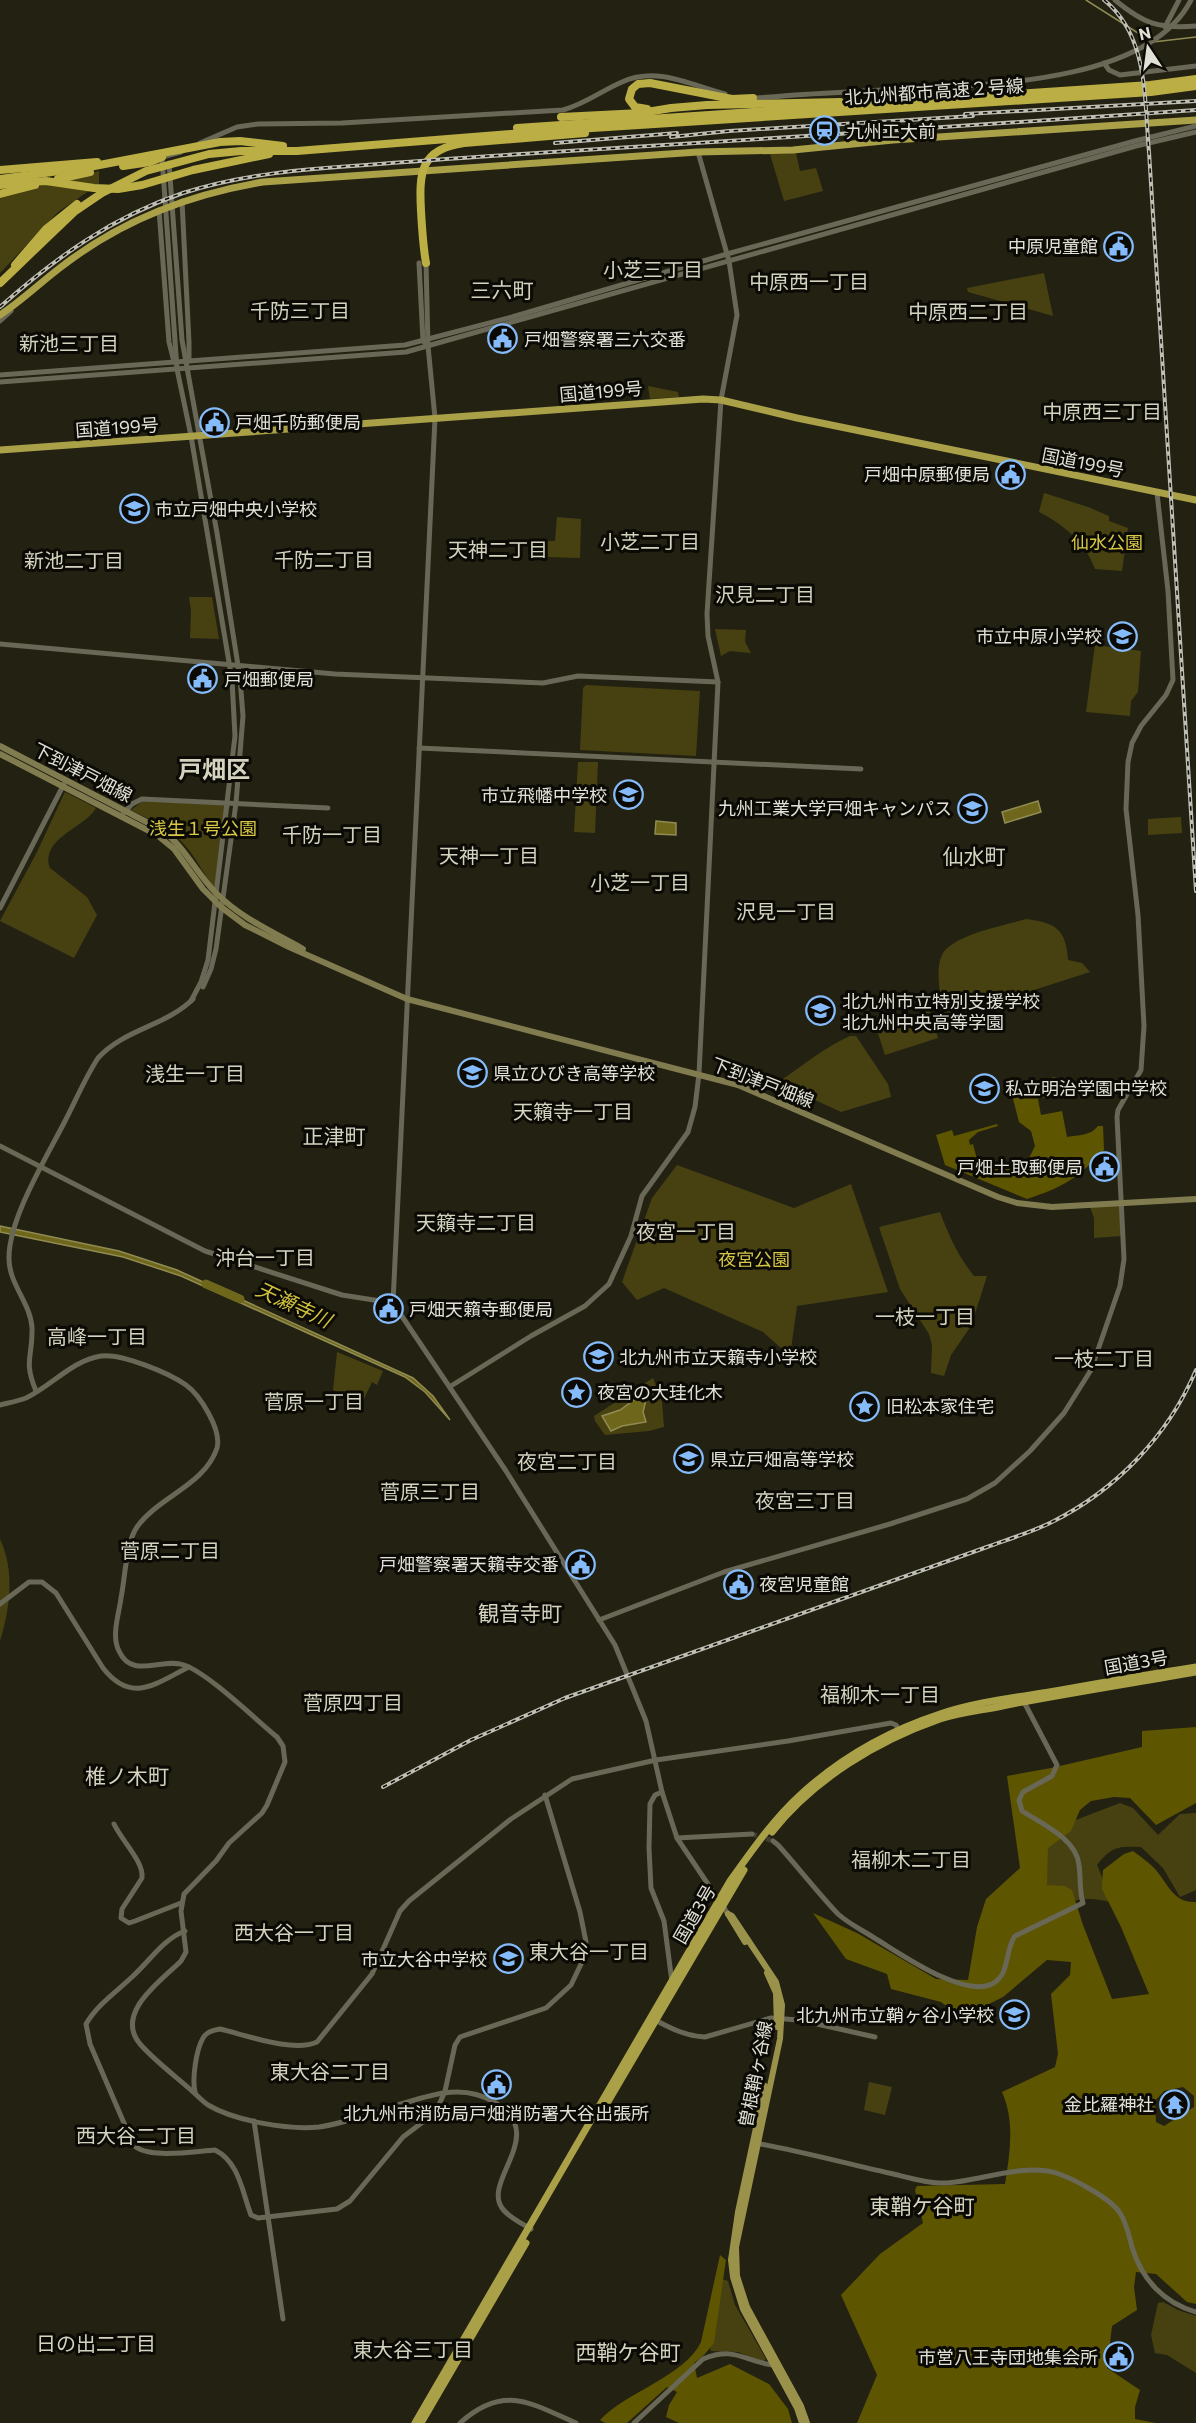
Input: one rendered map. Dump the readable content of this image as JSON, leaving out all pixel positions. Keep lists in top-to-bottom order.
{
  "streets": {
    "highway": ["北九州都市高速２号線", "国道199号", "国道3号"],
    "main road": ["下到津戸畑線", "曽根鞘ヶ谷線"]
  },
  "districts": [
    "小芝三丁目",
    "中原西一丁目",
    "三六町",
    "千防三丁目",
    "中原西二丁目",
    "新池三丁目",
    "中原西三丁目",
    "小芝二丁目",
    "天神二丁目",
    "千防二丁目",
    "新池二丁目",
    "沢見二丁目",
    "戸畑区",
    "千防一丁目",
    "天神一丁目",
    "仙水町",
    "小芝一丁目",
    "沢見一丁目",
    "浅生一丁目",
    "天籟寺一丁目",
    "正津町",
    "天籟寺二丁目",
    "夜宮一丁目",
    "沖台一丁目",
    "一枝一丁目",
    "高峰一丁目",
    "一枝二丁目",
    "菅原一丁目",
    "夜宮二丁目",
    "菅原三丁目",
    "夜宮三丁目",
    "菅原二丁目",
    "観音寺町",
    "福柳木一丁目",
    "菅原四丁目",
    "椎ノ木町",
    "福柳木二丁目",
    "西大谷一丁目",
    "東大谷一丁目",
    "東大谷二丁目",
    "西大谷二丁目",
    "東鞘ケ谷町",
    "日の出二丁目",
    "東大谷三丁目",
    "西鞘ケ谷町"
  ],
  "water": ["天瀬寺川"],
  "parks": ["仙水公園", "浅生１号公園", "夜宮公園"],
  "places": {
    "station": ["九州工大前"],
    "public building": [
      "中原児童館",
      "戸畑警察署三六交番",
      "戸畑千防郵便局",
      "戸畑中原郵便局",
      "戸畑郵便局",
      "戸畑土取郵便局",
      "戸畑天籟寺郵便局",
      "戸畑警察署天籟寺交番",
      "夜宮児童館",
      "北九州市消防局戸畑消防署大谷出張所",
      "市営八王寺団地集会所"
    ],
    "school or university": [
      "市立戸畑中央小学校",
      "市立中原小学校",
      "市立飛幡中学校",
      "九州工業大学戸畑キャンパス",
      "北九州市立特別支援学校 北九州中央高等学園",
      "県立ひびき高等学校",
      "私立明治学園中学校",
      "北九州市立天籟寺小学校",
      "県立戸畑高等学校",
      "市立大谷中学校",
      "北九州市立鞘ヶ谷小学校"
    ],
    "place": ["夜宮の大珪化木", "旧松本家住宅"],
    "temple": ["金比羅神社"]
  },
  "north": "top"
}
